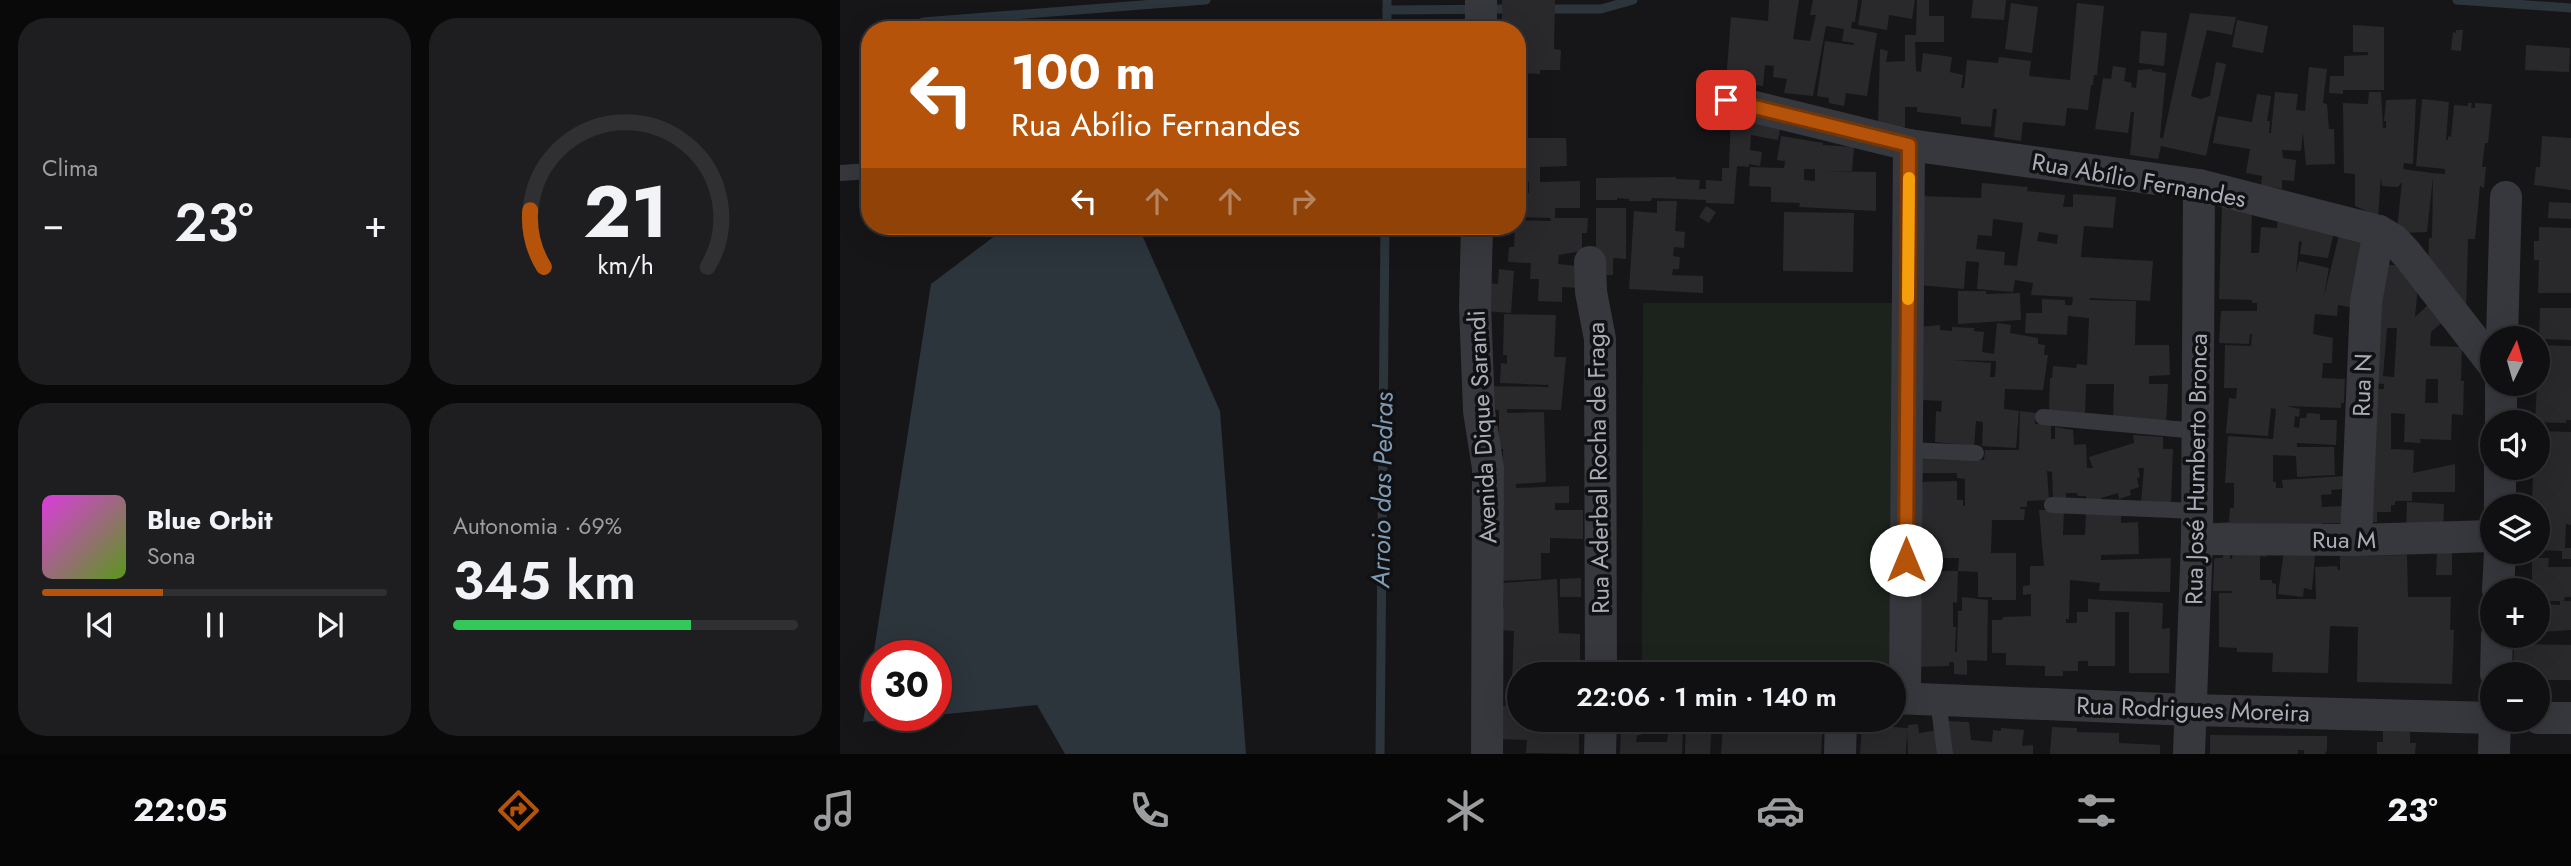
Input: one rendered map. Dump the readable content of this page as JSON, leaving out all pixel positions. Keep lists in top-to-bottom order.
{
  "streets": {
    "street": [
      "Rua Abílio Fernandes",
      "Rua N",
      "Avenida Dique Sarandi",
      "Rua Aderbal Rocha de Fraga",
      "Rua José Humberto Bronca",
      "Rua M",
      "Rua Rodrigues Moreira"
    ]
  },
  "crossings": [
    ["Rua Abílio Fernandes", "Rua N"],
    ["Rua Abílio Fernandes", "Rua José Humberto Bronca"],
    ["Rua N", "Rua M"],
    ["Rua José Humberto Bronca", "Rua M"],
    ["Rua José Humberto Bronca", "Rua Rodrigues Moreira"]
  ],
  "water": ["Arroio das Pedras"],
  "north": "top",
  "page": {
    "tile": [
      "Clima",
      ["Autonomia · 69%", "345 km"]
    ],
    "turn": ["100 m", "Rua Abílio Fernandes"],
    "heat": ["−", "23°", "+"],
    "map_buttons": ["+", "−"],
    "song": ["Blue Orbit", "Sona"],
    "limit": "30",
    "trip": "22:06 · 1 min · 140 m",
    "tabs": ["22:05", "23°"],
    "gauge": ["21", "km/h"]
  }
}
